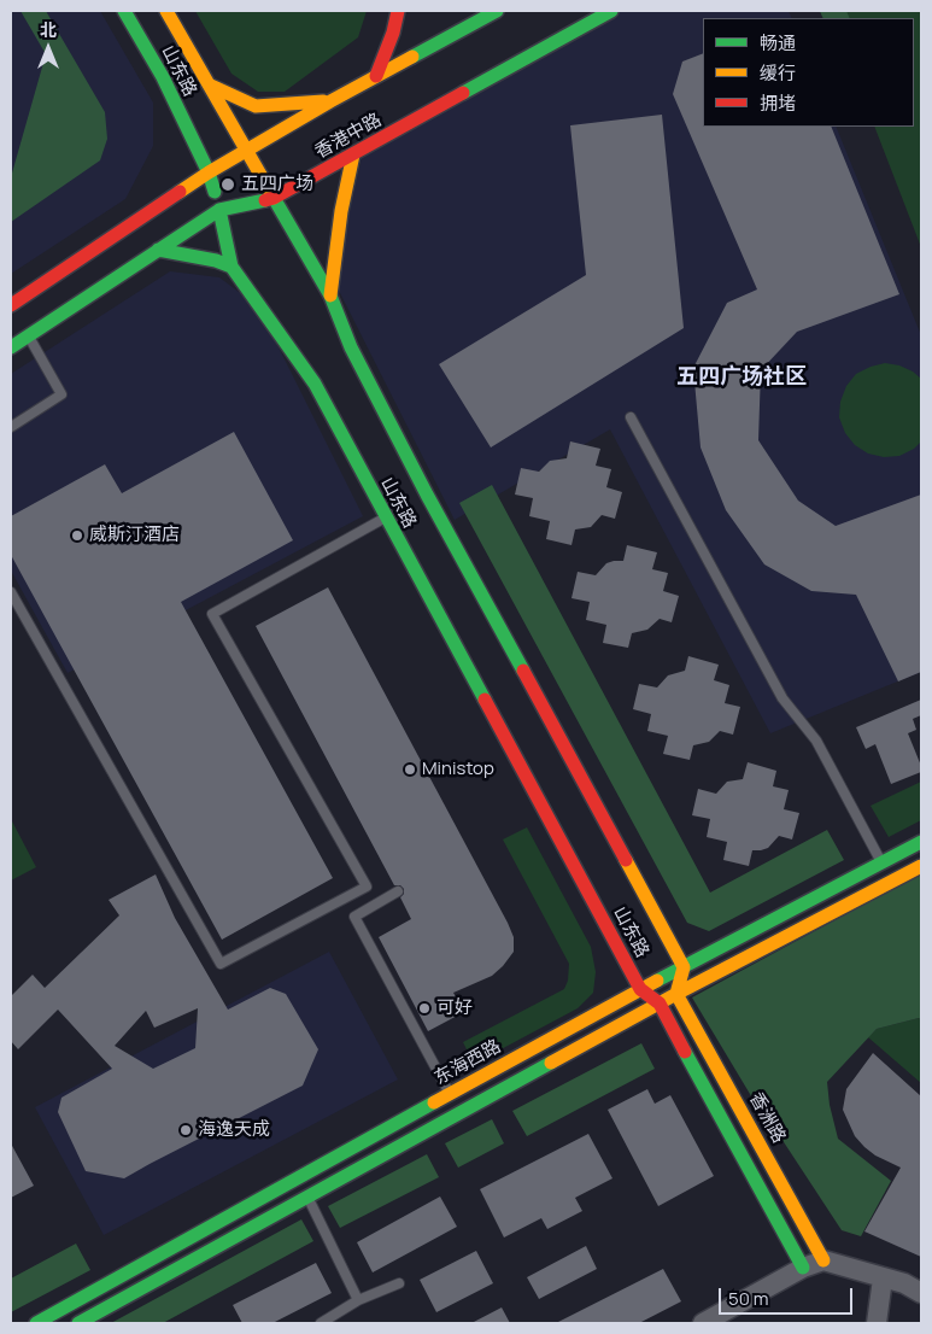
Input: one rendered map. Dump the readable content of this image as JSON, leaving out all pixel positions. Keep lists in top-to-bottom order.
{
  "streets": {
    "main road": [
      "山东路",
      "香港中路",
      "东海西路",
      "香洲路"
    ]
  },
  "crossings": [
    ["山东路", "香港中路"],
    ["山东路", "东海西路"]
  ],
  "districts": ["五四广场社区"],
  "places": [
    "五四广场",
    "威斯汀酒店",
    "Ministop",
    "可好",
    "海逸天成"
  ],
  "legend": ["畅通", "缓行", "拥堵"],
  "scale_bar": "50 m",
  "north": "top"
}
